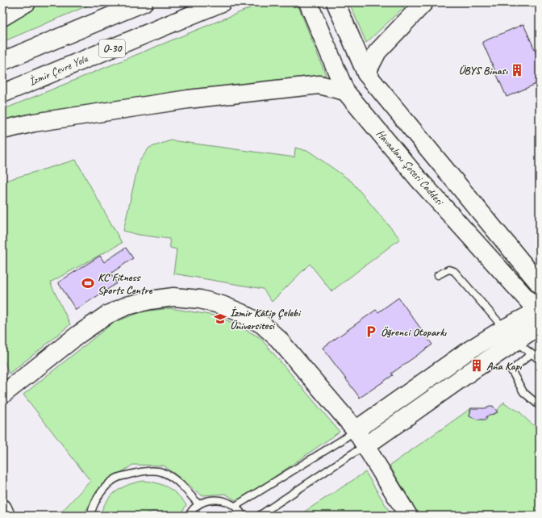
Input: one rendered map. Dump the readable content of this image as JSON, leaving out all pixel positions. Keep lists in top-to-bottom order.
{
  "streets": {
    "main road": ["O-30", "İzmir Çevre Yolu", "Havaalanı Şosesi Caddesi"]
  },
  "places": {
    "building": ["ÜBYS Binası", "Ana Kapı"],
    "sports": ["KC Fitness Sports Centre"],
    "school or university": ["İzmir Kâtip Çelebi Üniversitesi"],
    "parking": ["Öğrenci Otoparkı"]
  }
}
